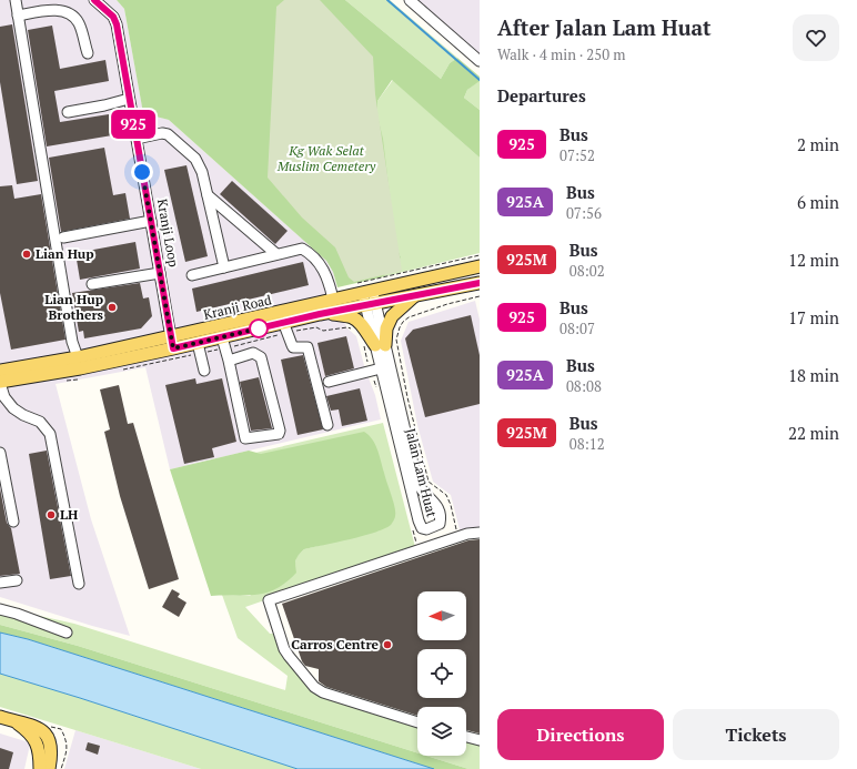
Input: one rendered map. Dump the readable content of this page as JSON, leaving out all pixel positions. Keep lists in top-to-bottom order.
{
  "streets": {
    "main road": ["Kranji Road"],
    "street": ["Kranji Loop", "Jalan Lam Huat"]
  },
  "crossings": [
    ["Kranji Loop", "Kranji Road"],
    ["Kranji Road", "Jalan Lam Huat"]
  ],
  "parks": ["Kg Wak Selat Muslim Cemetery"],
  "places": [
    "Lian Hup",
    "Lian Hup Brothers",
    "LH",
    "Carros Centre"
  ],
  "lines": ["bus line 925"],
  "north": "left",
  "page": {
    "on_map": "925",
    "heading": [
      ["After Jalan Lam Huat", "Walk · 4 min · 250 m"],
      "Departures"
    ],
    "list": [
      {
        "mark": "925",
        "name": "Bus",
        "note": "07:52",
        "value": "2 min"
      },
      {
        "mark": "925A",
        "name": "Bus",
        "note": "07:56",
        "value": "6 min"
      },
      {
        "mark": "925M",
        "name": "Bus",
        "note": "08:02",
        "value": "12 min"
      },
      {
        "mark": "925",
        "name": "Bus",
        "note": "08:07",
        "value": "17 min"
      },
      {
        "mark": "925A",
        "name": "Bus",
        "note": "08:08",
        "value": "18 min"
      },
      {
        "mark": "925M",
        "name": "Bus",
        "note": "08:12",
        "value": "22 min"
      }
    ],
    "buttons": ["Directions", "Tickets"]
  }
}
